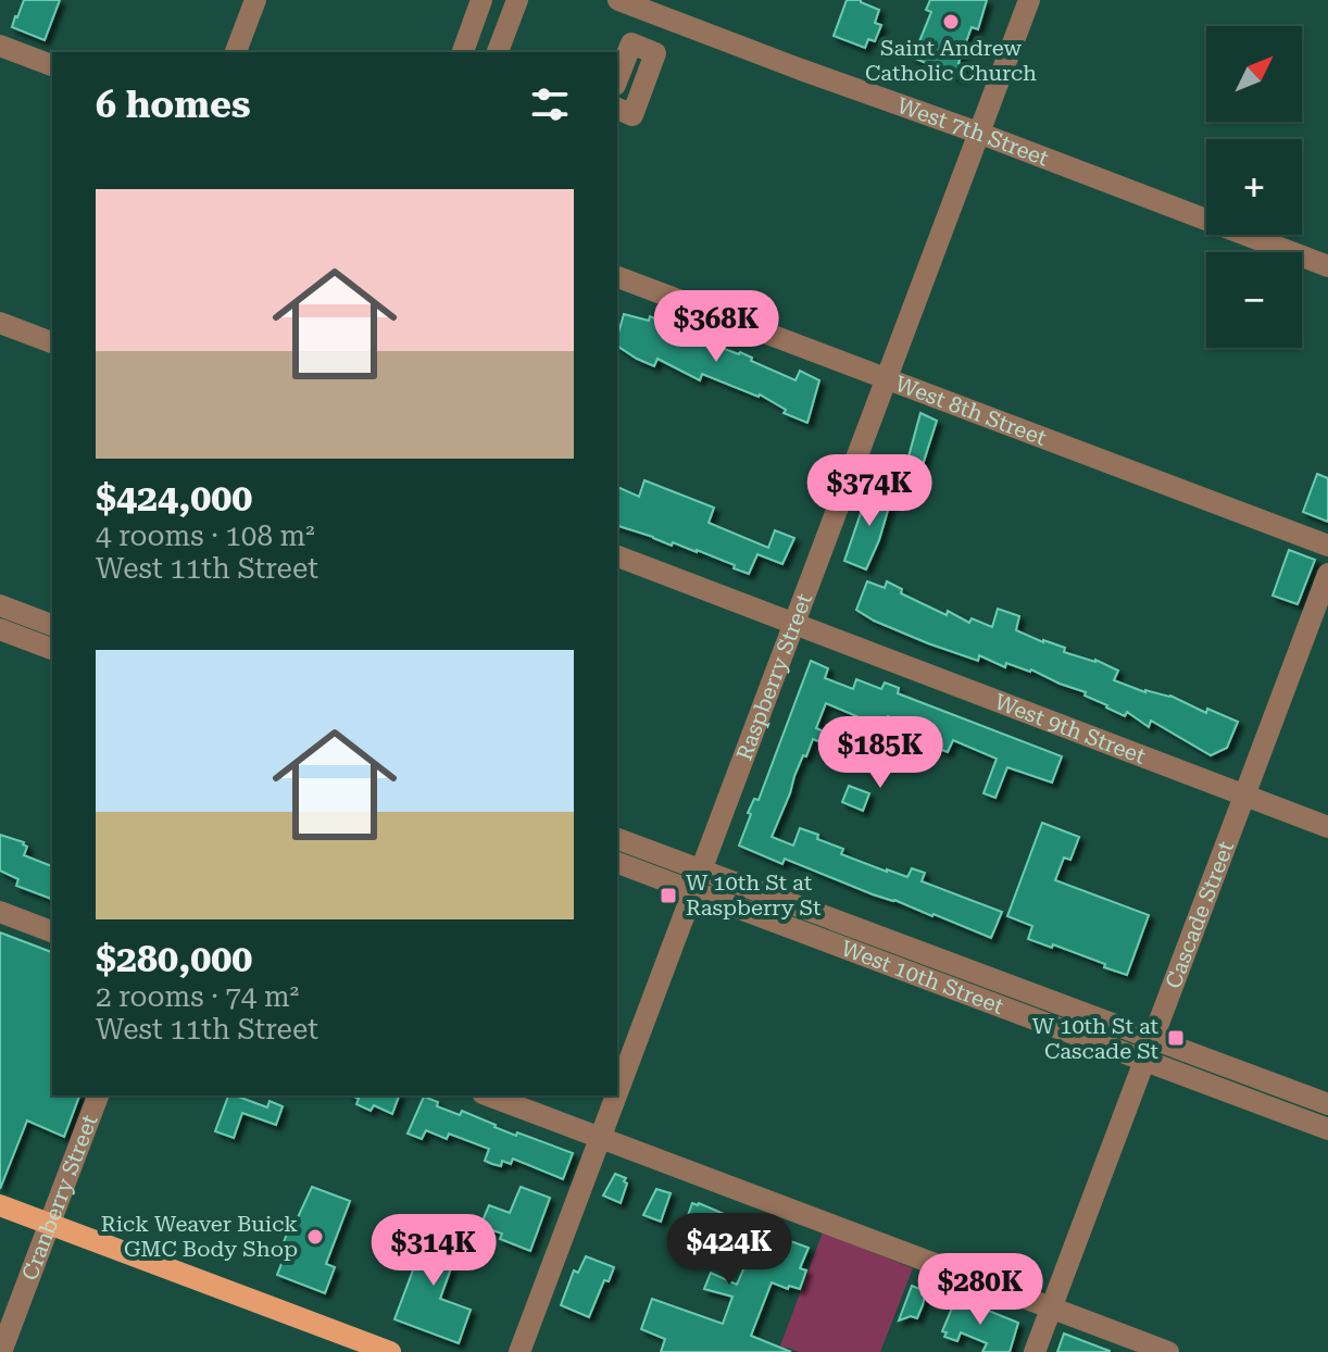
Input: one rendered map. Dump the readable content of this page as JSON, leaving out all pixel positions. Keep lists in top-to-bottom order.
{
  "streets": {
    "street": [
      "West 7th Street",
      "West 8th Street",
      "Raspberry Street",
      "West 9th Street",
      "Cascade Street",
      "West 10th Street",
      "Cranberry Street"
    ]
  },
  "crossings": [
    ["West 7th Street", "Raspberry Street"],
    ["West 8th Street", "Raspberry Street"],
    ["Raspberry Street", "West 9th Street"],
    ["Raspberry Street", "West 10th Street"],
    ["West 9th Street", "Cascade Street"],
    ["Cascade Street", "West 10th Street"]
  ],
  "places": {
    "other": ["Saint Andrew Catholic Church", "Rick Weaver Buick GMC Body Shop"],
    "transit": ["W 10th St at Raspberry St", "W 10th St at Cascade St"]
  },
  "north": "top right",
  "page": {
    "map_buttons": ["+", "−"],
    "heading": "6 homes",
    "list": [
      {
        "name": "$424,000",
        "note": "4 rooms · 108 m² · West 11th Street"
      },
      {
        "name": "$280,000",
        "note": "2 rooms · 74 m² · West 11th Street"
      }
    ],
    "price": [
      "$368K",
      "$374K",
      "$185K",
      "$424K",
      "$314K",
      "$280K"
    ]
  }
}
